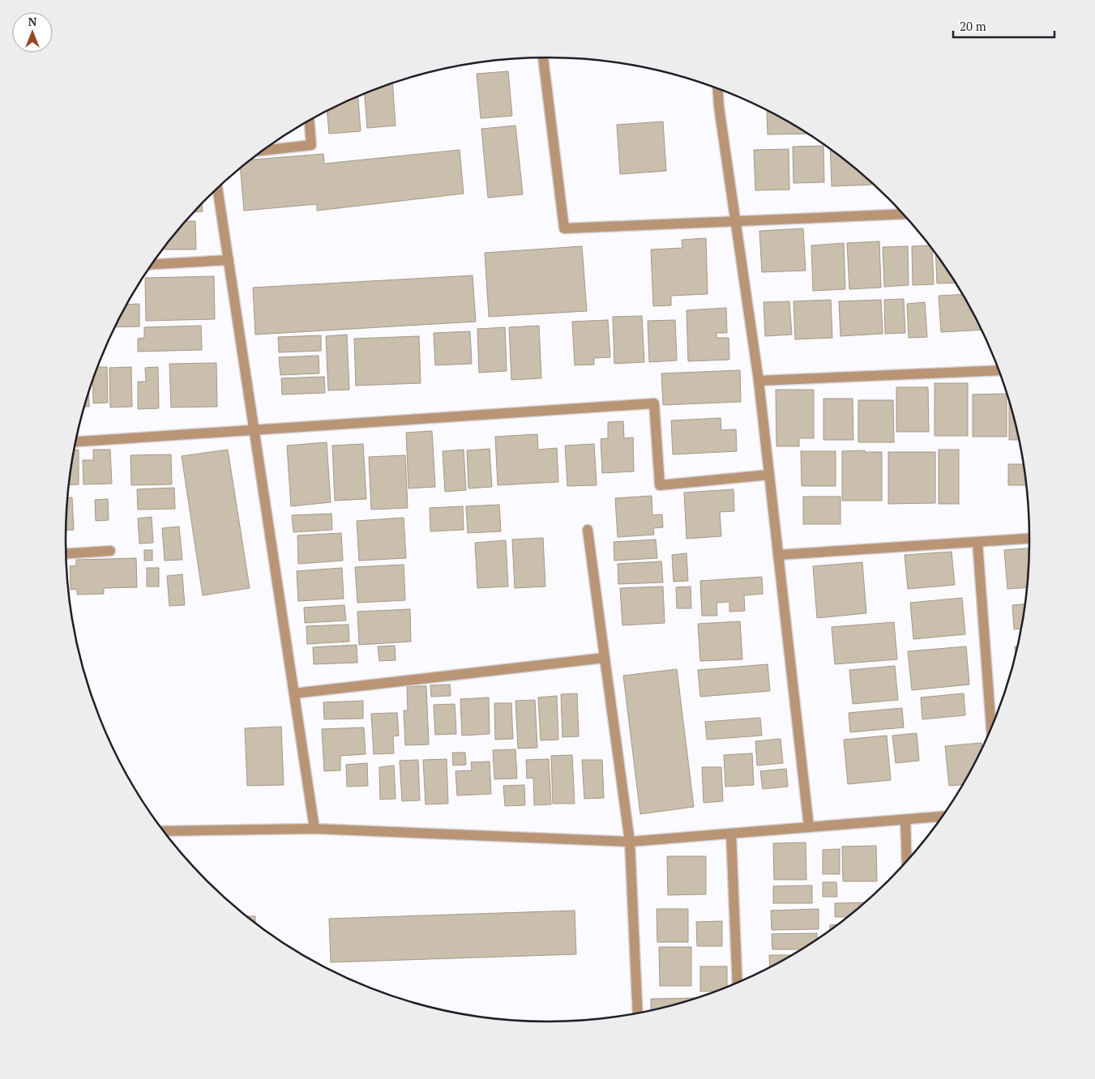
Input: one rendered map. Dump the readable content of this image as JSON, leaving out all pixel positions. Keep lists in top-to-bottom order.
{
  "scale_bar": "20 m",
  "north": "top"
}
